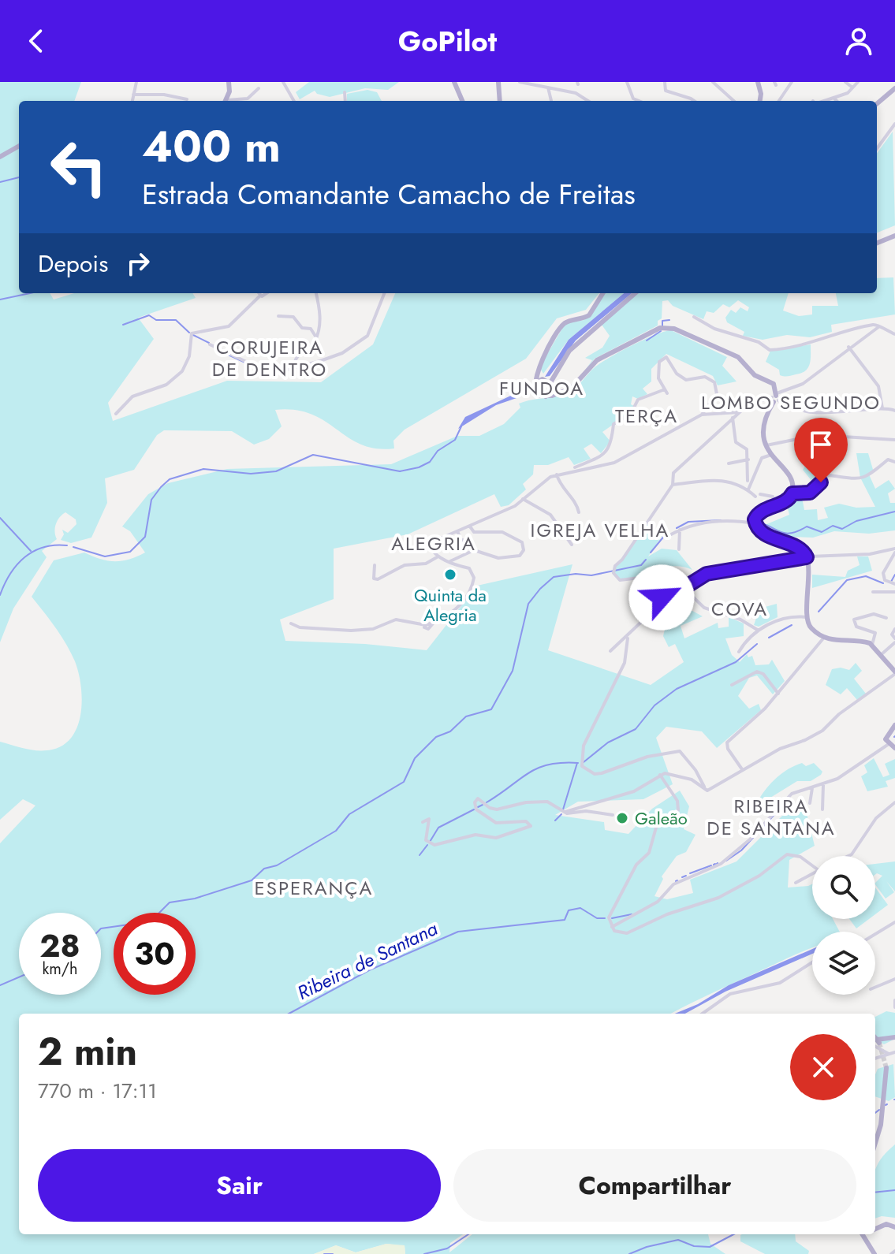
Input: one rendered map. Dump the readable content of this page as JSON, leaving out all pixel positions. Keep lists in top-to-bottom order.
{
  "districts": [
    "CORUJEIRA DE DENTRO",
    "FUNDOA",
    "LOMBO SEGUNDO",
    "TERÇA",
    "IGREJA VELHA",
    "ALEGRIA",
    "COVA",
    "RIBEIRA DE SANTANA",
    "ESPERANÇA"
  ],
  "water": ["Ribeira de Santana"],
  "places": ["Quinta da Alegria", "Galeão"],
  "page": {
    "header": "GoPilot",
    "turn": ["400 m", "Estrada Comandante Camacho de Freitas"],
    "then": "Depois",
    "speed": "28 km/h",
    "limit": "30",
    "heading": ["2 min", "770 m · 17:11"],
    "buttons": ["Sair", "Compartilhar"]
  }
}
